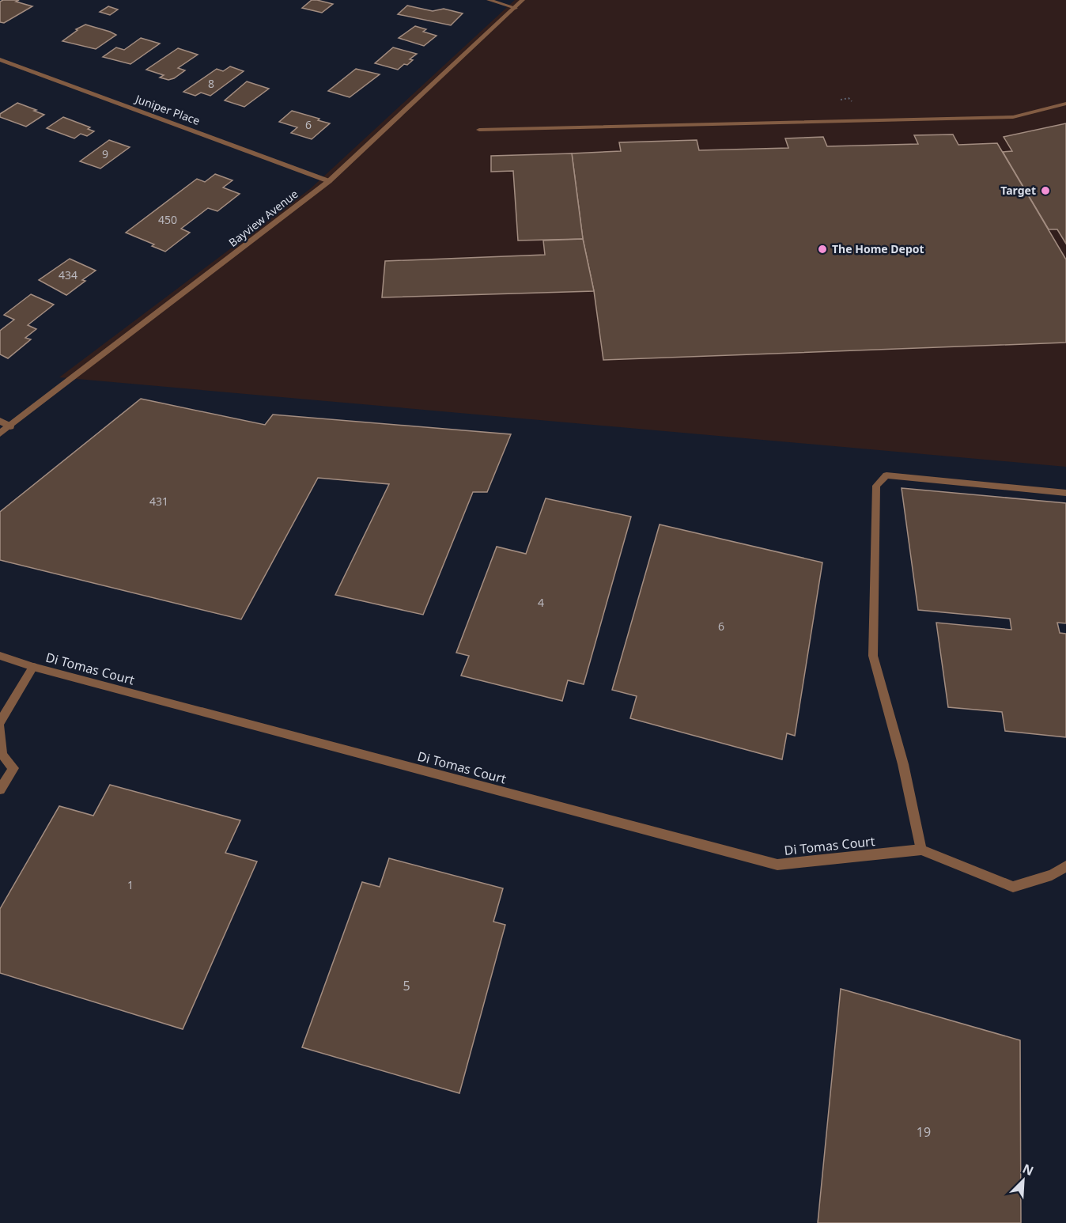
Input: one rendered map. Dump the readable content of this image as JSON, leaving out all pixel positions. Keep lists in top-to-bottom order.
{
  "streets": {
    "street": ["Juniper Place", "Bayview Avenue", "Di Tomas Court"]
  },
  "crossings": [
    ["Juniper Place", "Bayview Avenue"]
  ],
  "places": ["Target", "The Home Depot"],
  "house_numbers": [
    "8",
    "6",
    "9",
    "450",
    "434",
    "431",
    "4",
    "6",
    "1",
    "5",
    "19"
  ],
  "north": "top right"
}
